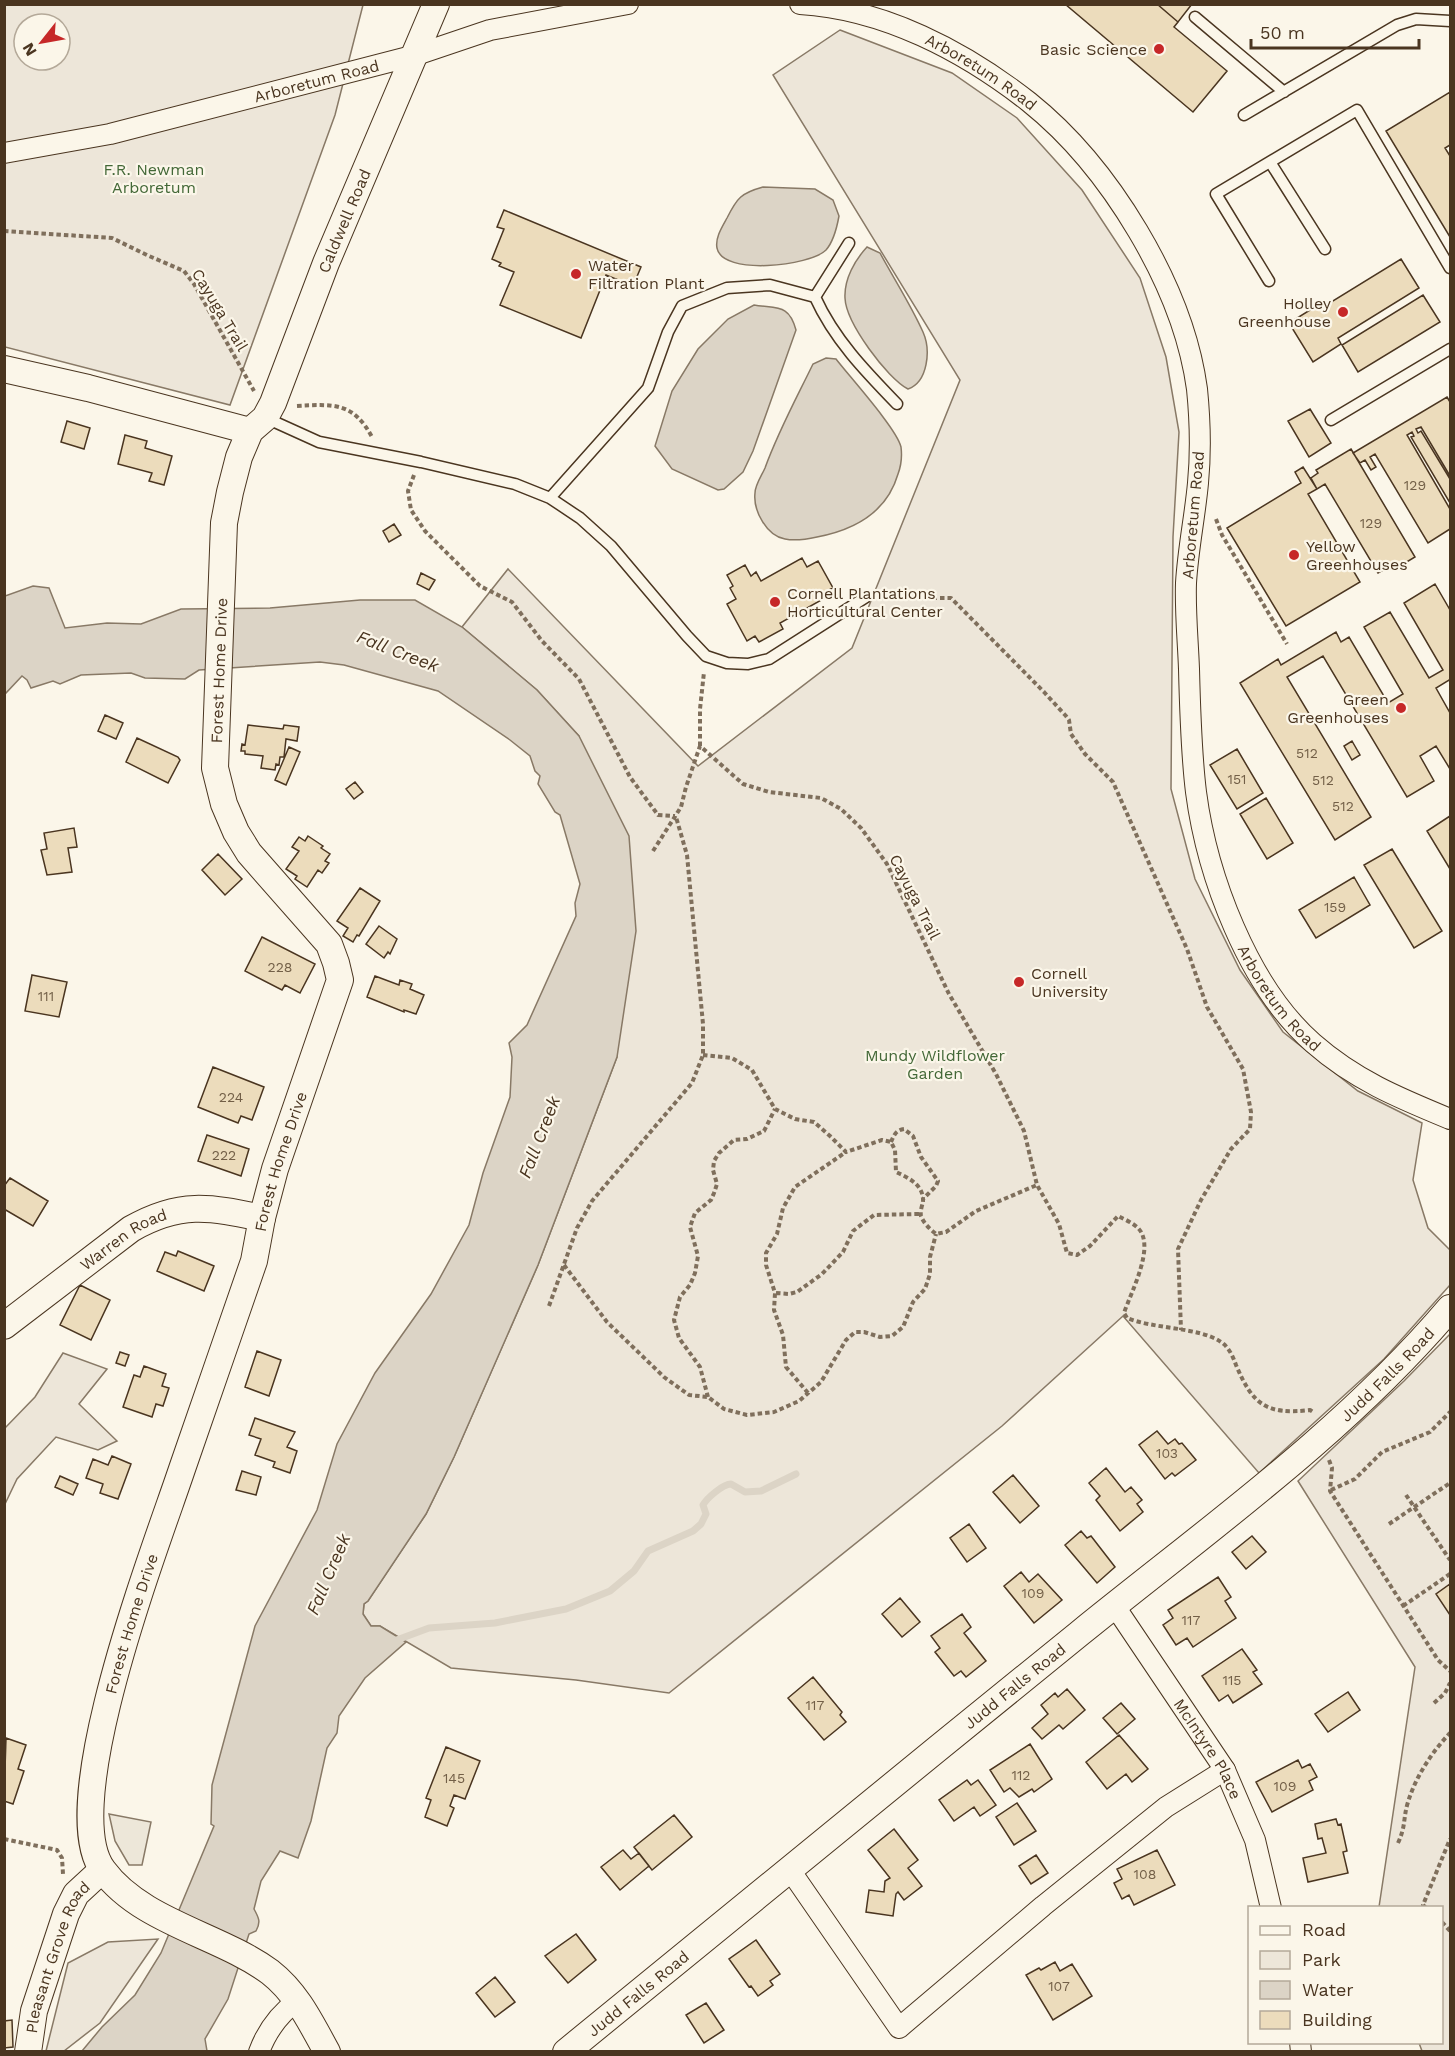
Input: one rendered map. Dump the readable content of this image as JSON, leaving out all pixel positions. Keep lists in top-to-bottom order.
{
  "streets": {
    "street": [
      "Arboretum Road",
      "Caldwell Road",
      "Forest Home Drive",
      "Warren Road",
      "Judd Falls Road",
      "McIntyre Place",
      "Pleasant Grove Road"
    ],
    "path": ["Cayuga Trail"]
  },
  "crossings": [
    ["Arboretum Road", "Caldwell Road"],
    ["Caldwell Road", "Cayuga Trail"],
    ["Caldwell Road", "Forest Home Drive"],
    ["Cayuga Trail", "Forest Home Drive"],
    ["Forest Home Drive", "Warren Road"],
    ["Forest Home Drive", "Pleasant Grove Road"],
    ["Judd Falls Road", "McIntyre Place"]
  ],
  "water": ["Fall Creek"],
  "parks": ["F.R. Newman Arboretum", "Mundy Wildflower Garden"],
  "places": [
    "Basic Science",
    "Water Filtration Plant",
    "Holley Greenhouse",
    "Yellow Greenhouses",
    "Cornell Plantations Horticultural Center",
    "Green Greenhouses",
    "Cornell University"
  ],
  "house_numbers": [
    "129",
    "129",
    "512",
    "151",
    "512",
    "512",
    "159",
    "228",
    "111",
    "224",
    "222",
    "103",
    "109",
    "117",
    "115",
    "117",
    "112",
    "145",
    "109",
    "108",
    "107"
  ],
  "legend": [
    "Road",
    "Park",
    "Water",
    "Building"
  ],
  "scale_bar": "50 m",
  "north": "bottom left"
}
